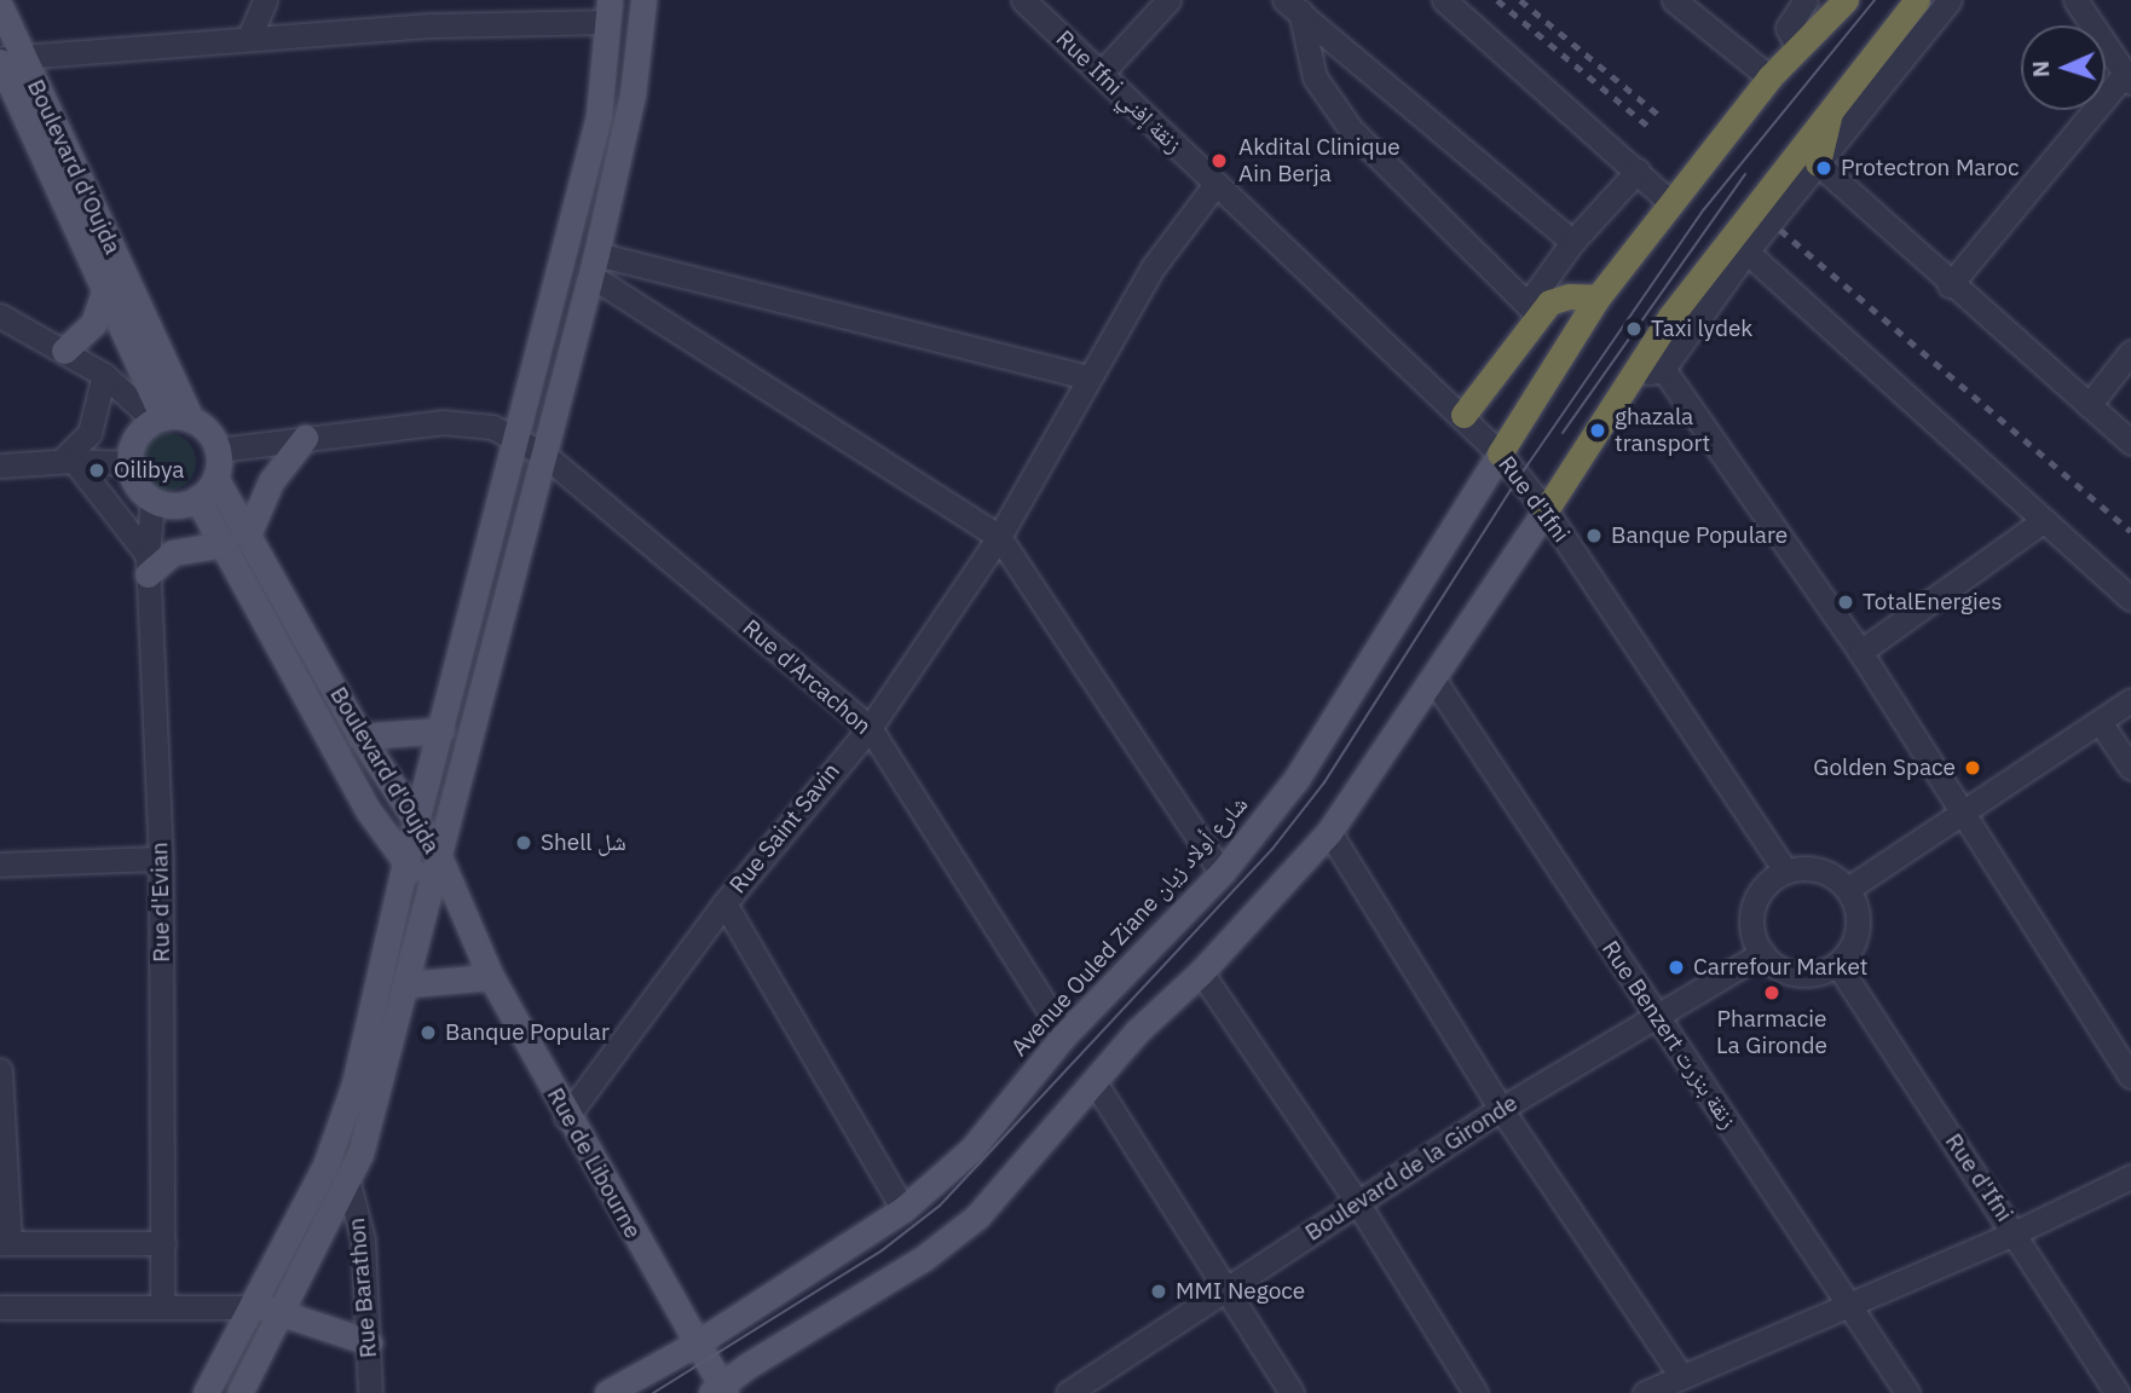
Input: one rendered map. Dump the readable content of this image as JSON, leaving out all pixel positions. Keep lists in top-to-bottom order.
{
  "streets": {
    "highway": ["Avenue Ouled Ziane شارع أولاد زيان"],
    "main road": ["Boulevard d'Oujda", "Rue de Libourne"],
    "street": [
      "Rue Ifni زنقة إفني",
      "Rue d'Ifni",
      "Rue d'Arcachon",
      "Rue Saint Savin",
      "Rue d'Evian",
      "Rue Benzert زنقة بنزرت",
      "Boulevard de la Gironde",
      "Rue Barathon"
    ]
  },
  "crossings": [
    ["Rue Ifni زنقة إفني", "Rue d'Ifni"],
    ["Rue Ifni زنقة إفني", "Rue Saint Savin"],
    ["Boulevard d'Oujda", "Rue d'Arcachon"],
    ["Boulevard d'Oujda", "Rue d'Evian"],
    ["Boulevard d'Oujda", "Rue de Libourne"],
    ["Rue d'Ifni", "Rue Saint Savin"],
    ["Rue d'Ifni", "Avenue Ouled Ziane شارع أولاد زيان"],
    ["Rue d'Ifni", "Boulevard de la Gironde"],
    ["Rue d'Arcachon", "Rue Saint Savin"],
    ["Rue d'Arcachon", "Rue d'Evian"],
    ["Rue d'Arcachon", "Avenue Ouled Ziane شارع أولاد زيان"],
    ["Rue Saint Savin", "Rue de Libourne"],
    ["Avenue Ouled Ziane شارع أولاد زيان", "Rue de Libourne"],
    ["Rue Benzert زنقة بنزرت", "Boulevard de la Gironde"]
  ],
  "places": [
    "Akdital Clinique Ain Berja",
    "Protectron Maroc",
    "Taxi lydek",
    "ghazala transport",
    "Oilibya",
    "Banque Populare",
    "TotalEnergies",
    "Golden Space",
    "Shell شل",
    "Carrefour Market",
    "Pharmacie La Gironde",
    "Banque Popular",
    "MMI Negoce"
  ],
  "north": "left"
}
